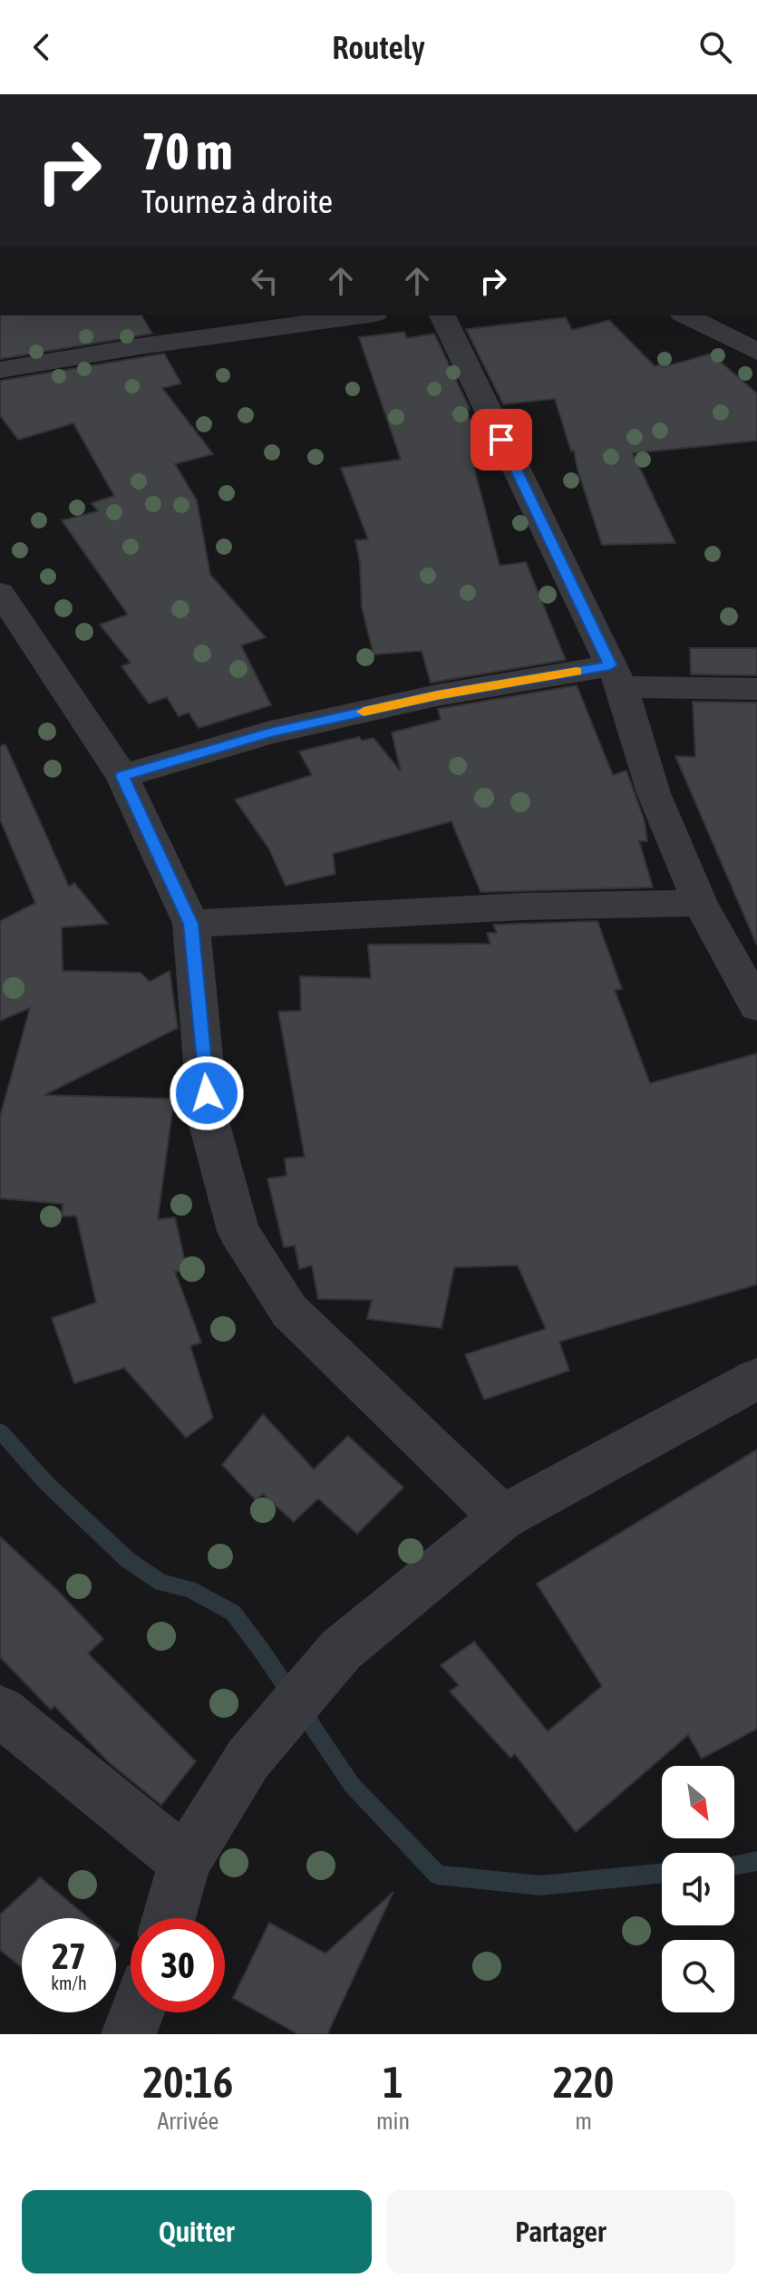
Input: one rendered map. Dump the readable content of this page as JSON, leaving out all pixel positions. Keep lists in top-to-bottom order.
{
  "north": "bottom right",
  "page": {
    "header": "Routely",
    "turn": ["70 m", "Tournez à droite"],
    "speed": "27 km/h",
    "limit": "30",
    "eta": [
      "20:16",
      "Arrivée",
      "1",
      "min",
      "220",
      "m"
    ],
    "buttons": ["Quitter", "Partager"]
  }
}
